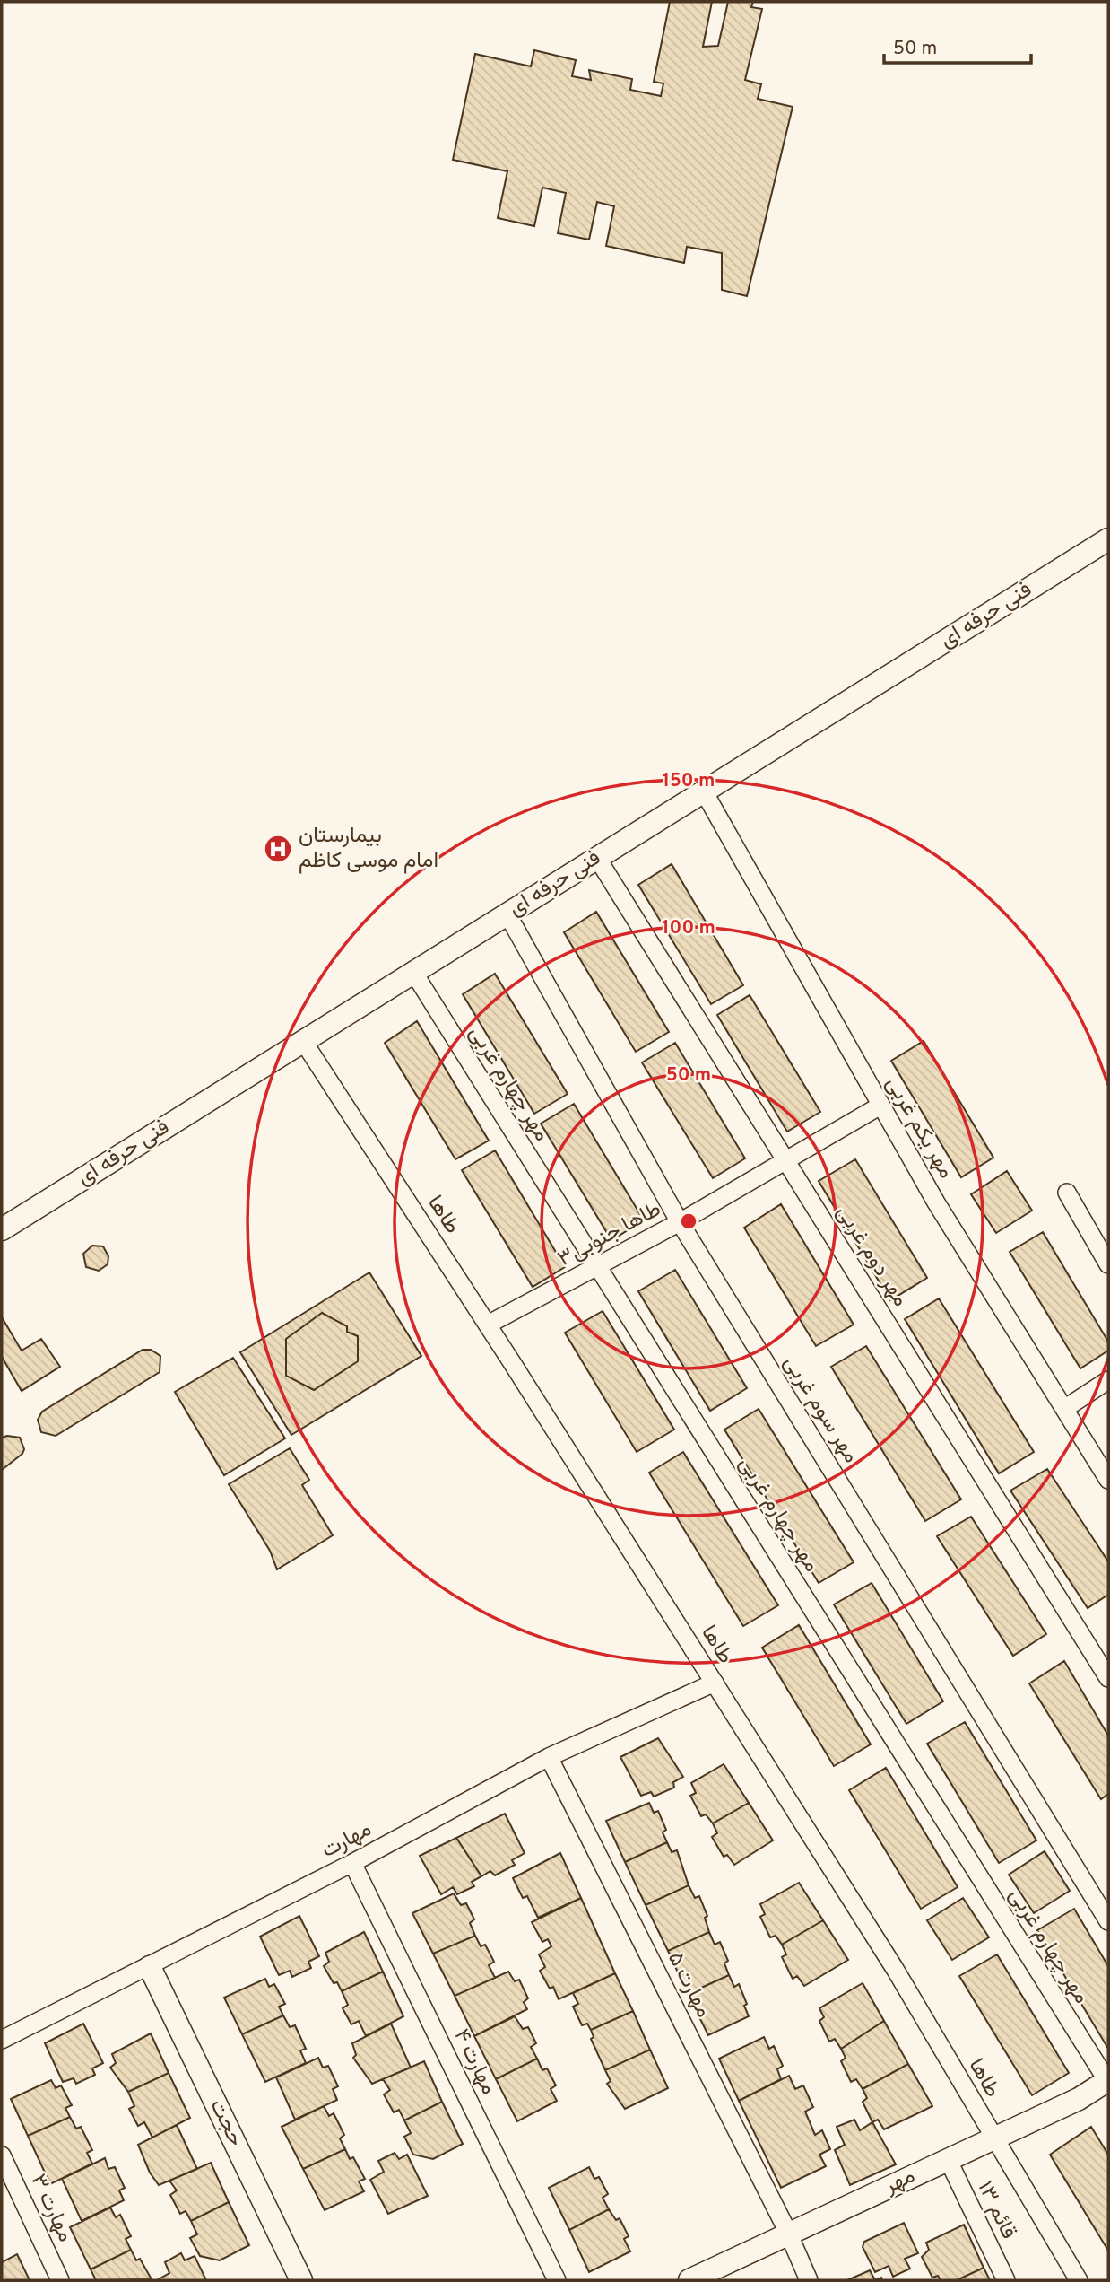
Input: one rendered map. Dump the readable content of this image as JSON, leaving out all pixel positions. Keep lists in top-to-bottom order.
{
  "streets": {
    "street": [
      "فنی حرفه ای",
      "مهر چهارم غربی",
      "مهر یکم غربی",
      "طاها",
      "طاها جنوبی۳",
      "مهر دوم غربی",
      "مهر سوم غربی",
      "مهارت",
      "مهارت ۵",
      "مهارت ۴",
      "حجت",
      "مهر",
      "مهارت ۳",
      "قائم ۱۳"
    ]
  },
  "crossings": [
    ["فنی حرفه ای", "مهر چهارم غربی"],
    ["فنی حرفه ای", "مهر یکم غربی"],
    ["فنی حرفه ای", "طاها"],
    ["فنی حرفه ای", "مهر دوم غربی"],
    ["فنی حرفه ای", "مهر سوم غربی"],
    ["مهر چهارم غربی", "طاها جنوبی۳"],
    ["مهر چهارم غربی", "مهر"],
    ["مهر یکم غربی", "طاها جنوبی۳"],
    ["طاها", "طاها جنوبی۳"],
    ["طاها", "مهارت"],
    ["طاها", "مهر"],
    ["طاها جنوبی۳", "مهر دوم غربی"],
    ["طاها جنوبی۳", "مهر سوم غربی"],
    ["مهارت", "مهارت ۵"],
    ["مهارت", "مهارت ۴"],
    ["مهارت", "حجت"],
    ["مهارت ۵", "مهر"],
    ["مهر", "قائم ۱۳"]
  ],
  "places": {
    "hospital": ["بیمارستان امام موسی کاظم"]
  },
  "scale_bar": "50 m",
  "rings": ["150 m", "100 m", "50 m"]
}
